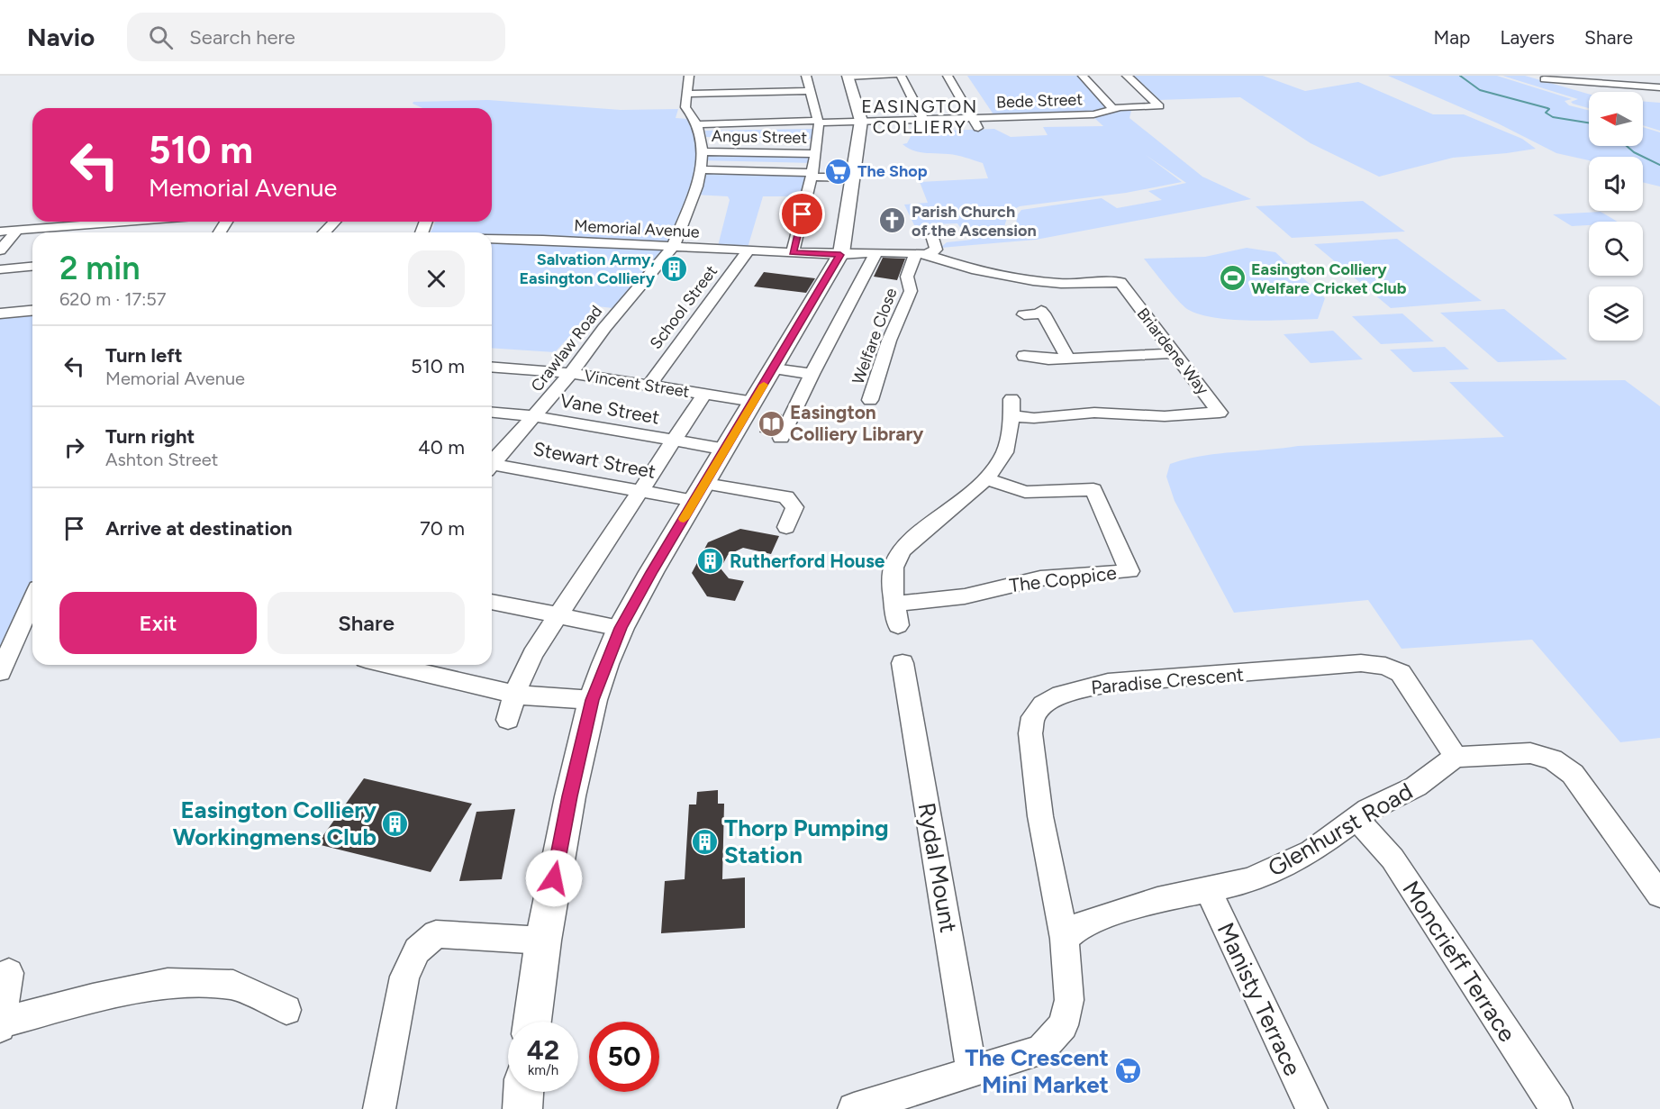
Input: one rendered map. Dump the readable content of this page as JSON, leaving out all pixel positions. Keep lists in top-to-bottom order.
{
  "streets": {
    "street": [
      "Bede Street",
      "Angus Street",
      "Memorial Avenue",
      "School Street",
      "Welfare Close",
      "Crawlaw Road",
      "Briardene Way",
      "Vincent Street",
      "Vane Street",
      "Stewart Street",
      "The Coppice",
      "Paradise Crescent",
      "Glenhurst Road",
      "Rydal Mount",
      "Moncrieff Terrace",
      "Manisty Terrace"
    ]
  },
  "crossings": [
    ["Angus Street", "Crawlaw Road"],
    ["Memorial Avenue", "School Street"],
    ["Memorial Avenue", "Welfare Close"],
    ["Memorial Avenue", "Crawlaw Road"],
    ["Memorial Avenue", "Briardene Way"],
    ["School Street", "Vincent Street"],
    ["Welfare Close", "Briardene Way"],
    ["Crawlaw Road", "Vincent Street"],
    ["Crawlaw Road", "Vane Street"],
    ["Briardene Way", "The Coppice"],
    ["Paradise Crescent", "Glenhurst Road"],
    ["Paradise Crescent", "Rydal Mount"],
    ["Glenhurst Road", "Moncrieff Terrace"],
    ["Glenhurst Road", "Manisty Terrace"]
  ],
  "districts": ["EASINGTON COLLIERY"],
  "places": {
    "supermarket": ["The Shop", "The Crescent Mini Market"],
    "church": ["Parish Church of the Ascension"],
    "building": [
      "Salvation Army, Easington Colliery",
      "Rutherford House",
      "Easington Colliery Workingmens Club",
      "Thorp Pumping Station"
    ],
    "sports": ["Easington Colliery Welfare Cricket Club"],
    "library": ["Easington Colliery Library"]
  },
  "north": "left",
  "page": {
    "header": "Navio",
    "search": "Search here",
    "nav": ["Map", "Layers", "Share"],
    "turn": ["510 m", "Memorial Avenue"],
    "heading": ["2 min", "620 m · 17:57"],
    "list": [
      {
        "name": "Turn left",
        "note": "Memorial Avenue",
        "value": "510 m"
      },
      {
        "name": "Turn right",
        "note": "Ashton Street",
        "value": "40 m"
      },
      {
        "name": "Arrive at destination",
        "value": "70 m"
      }
    ],
    "buttons": ["Exit", "Share"],
    "speed": "42 km/h",
    "limit": "50"
  }
}
